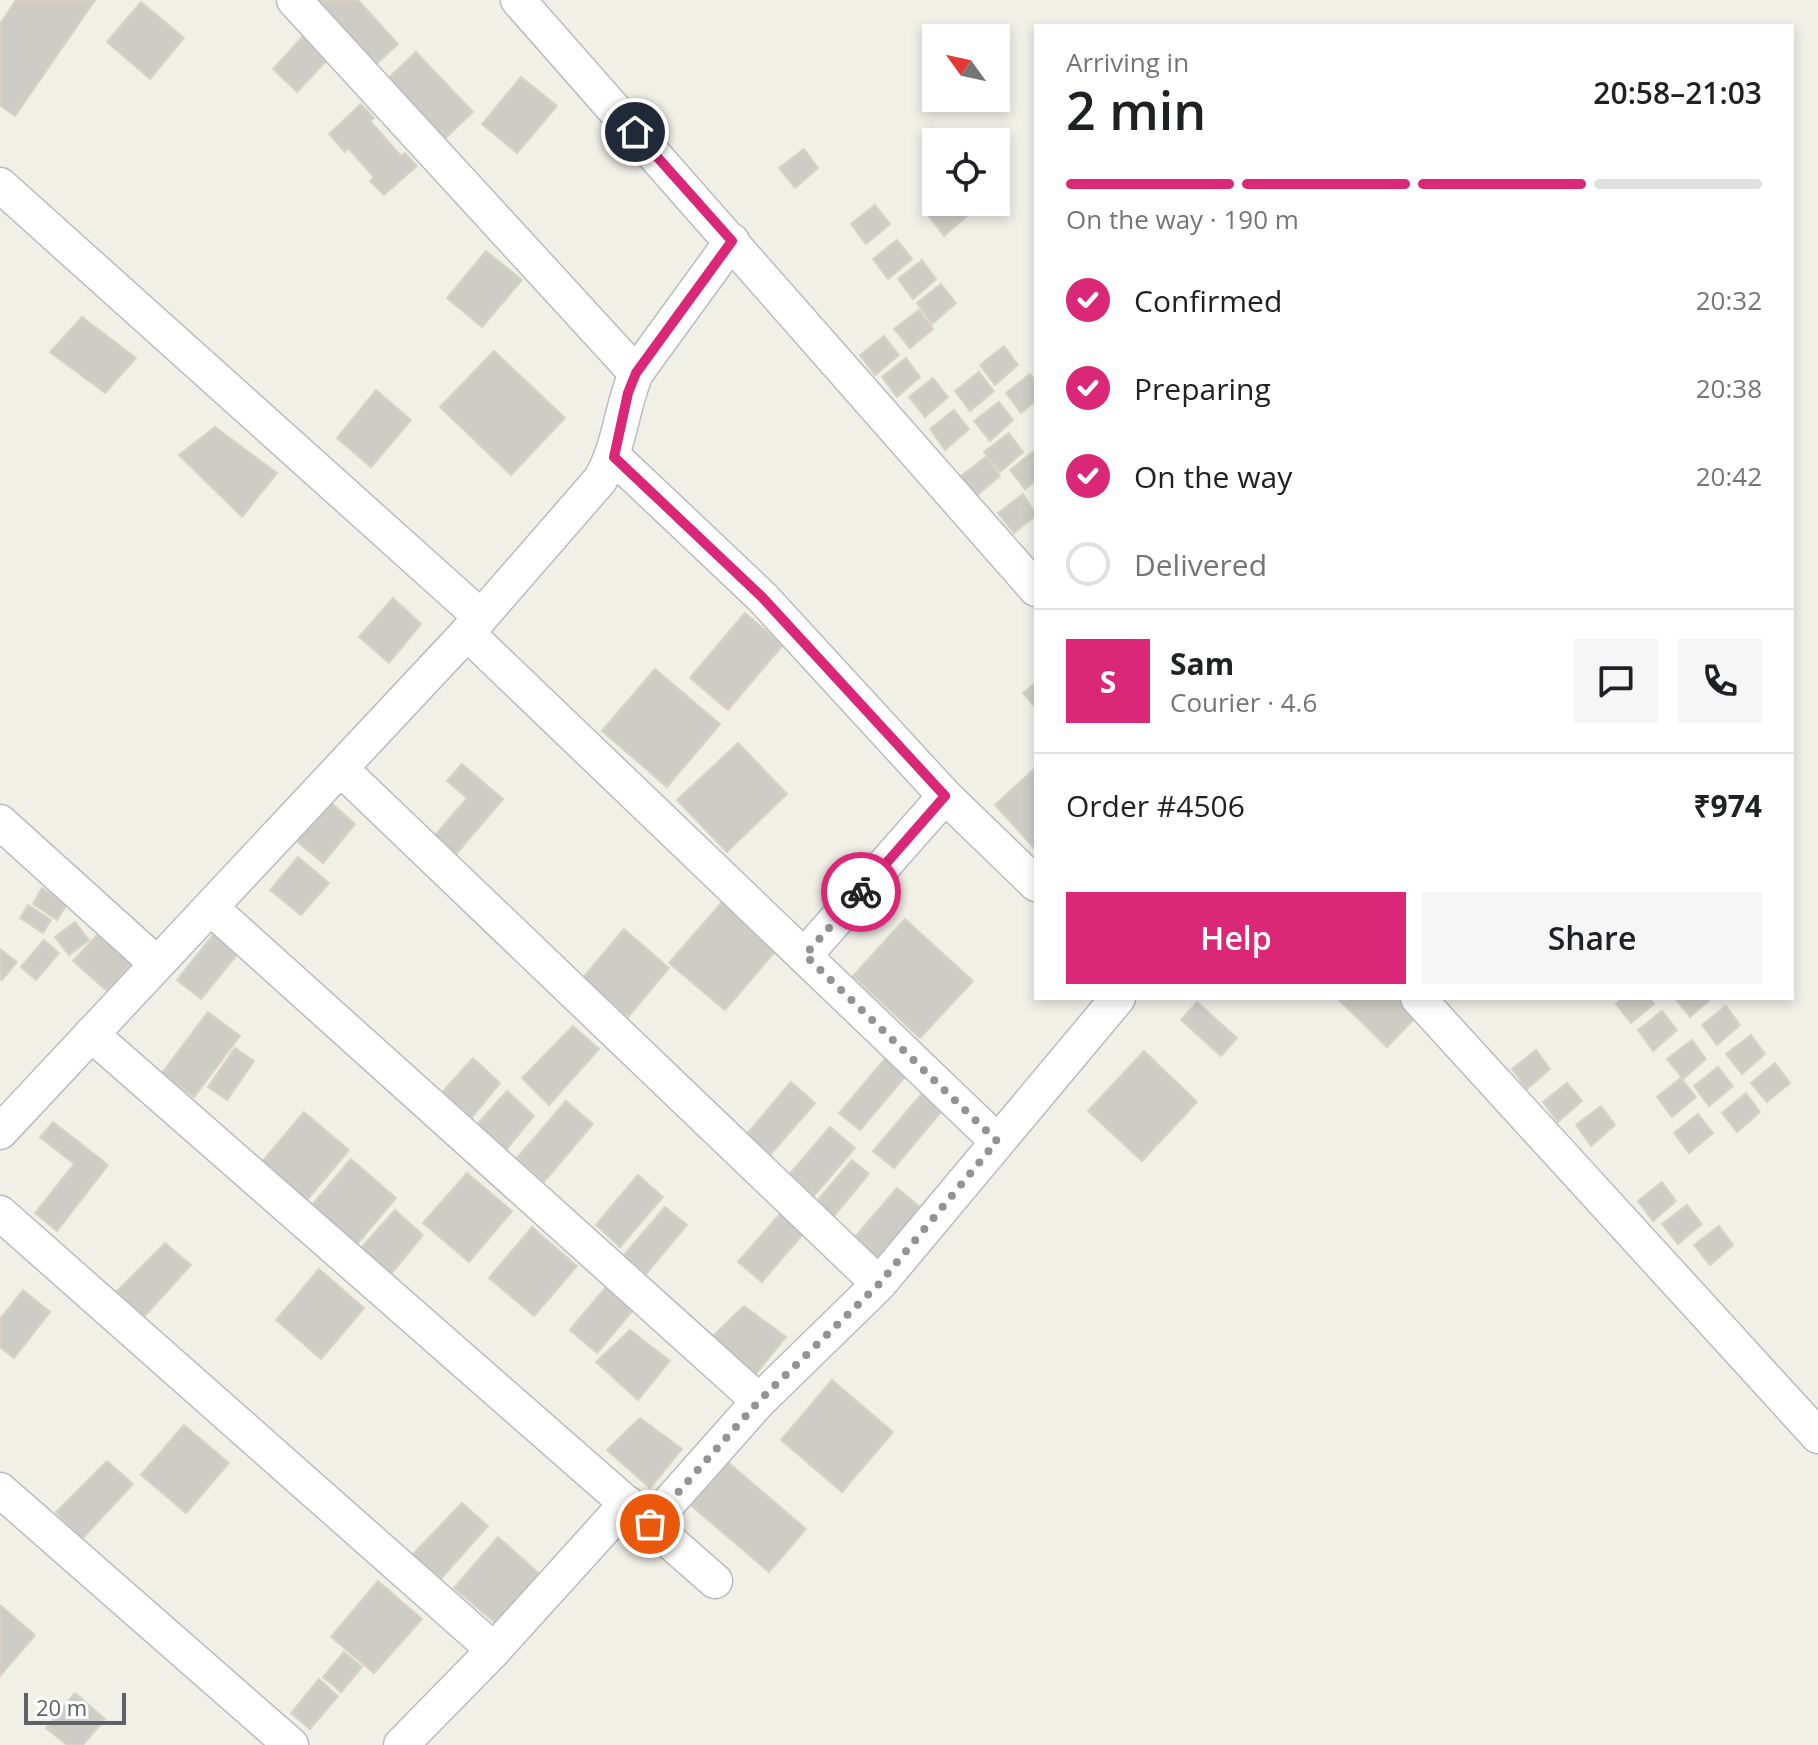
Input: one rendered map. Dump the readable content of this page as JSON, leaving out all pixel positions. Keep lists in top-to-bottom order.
{
  "scale_bar": "20 m",
  "north": "top left",
  "page": {
    "heading": ["2 min", "Arriving in", "20:58–21:03"],
    "panel": [
      "Sam",
      "Courier · 4.6",
      "Order #4506",
      "₹974"
    ],
    "bar": "On the way · 190 m",
    "list": [
      ["Confirmed", "20:32"],
      ["Preparing", "20:38"],
      ["On the way", "20:42"],
      "Delivered"
    ],
    "round": "S",
    "buttons": ["Help", "Share"],
    "scale": "20 m"
  }
}
